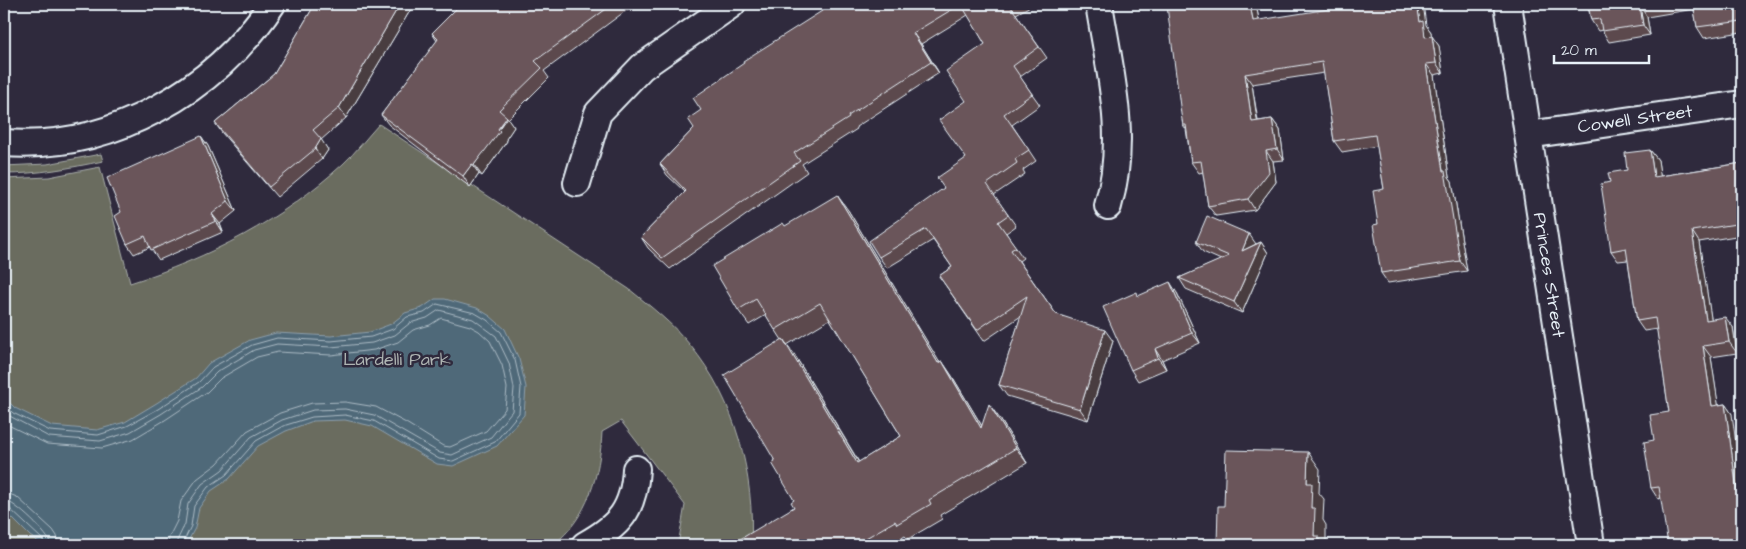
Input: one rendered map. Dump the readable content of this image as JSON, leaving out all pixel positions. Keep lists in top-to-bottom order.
{
  "streets": {
    "street": ["Cowell Street", "Princes Street"]
  },
  "crossings": [
    ["Cowell Street", "Princes Street"]
  ],
  "parks": ["Lardelli Park"],
  "scale_bar": "20 m"
}
